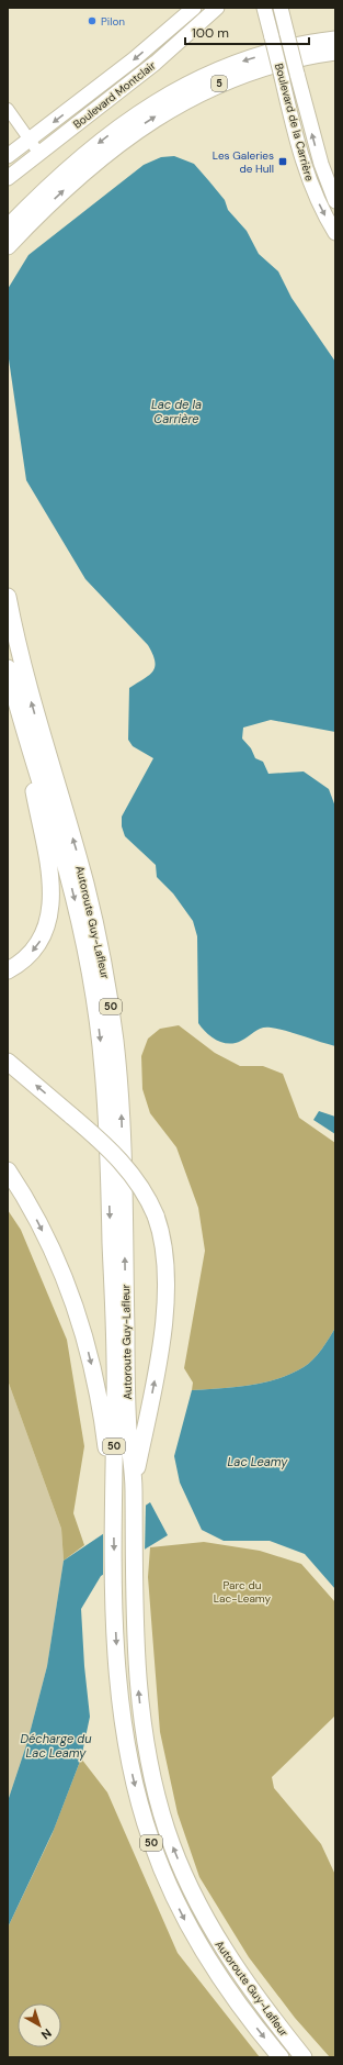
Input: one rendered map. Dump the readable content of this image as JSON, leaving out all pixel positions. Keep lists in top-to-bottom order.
{
  "streets": {
    "highway": ["5", "Autoroute Guy-Lafleur", "50"],
    "main road": ["Boulevard Montclair", "Boulevard de la Carrière"]
  },
  "water": ["Lac de la Carrière", "Lac Leamy", "Décharge du Lac Leamy"],
  "parks": ["Parc du Lac-Leamy"],
  "places": {
    "other": ["Pilon"],
    "transit": ["Les Galeries de Hull"]
  },
  "scale_bar": "100 m",
  "north": "bottom right"
}
